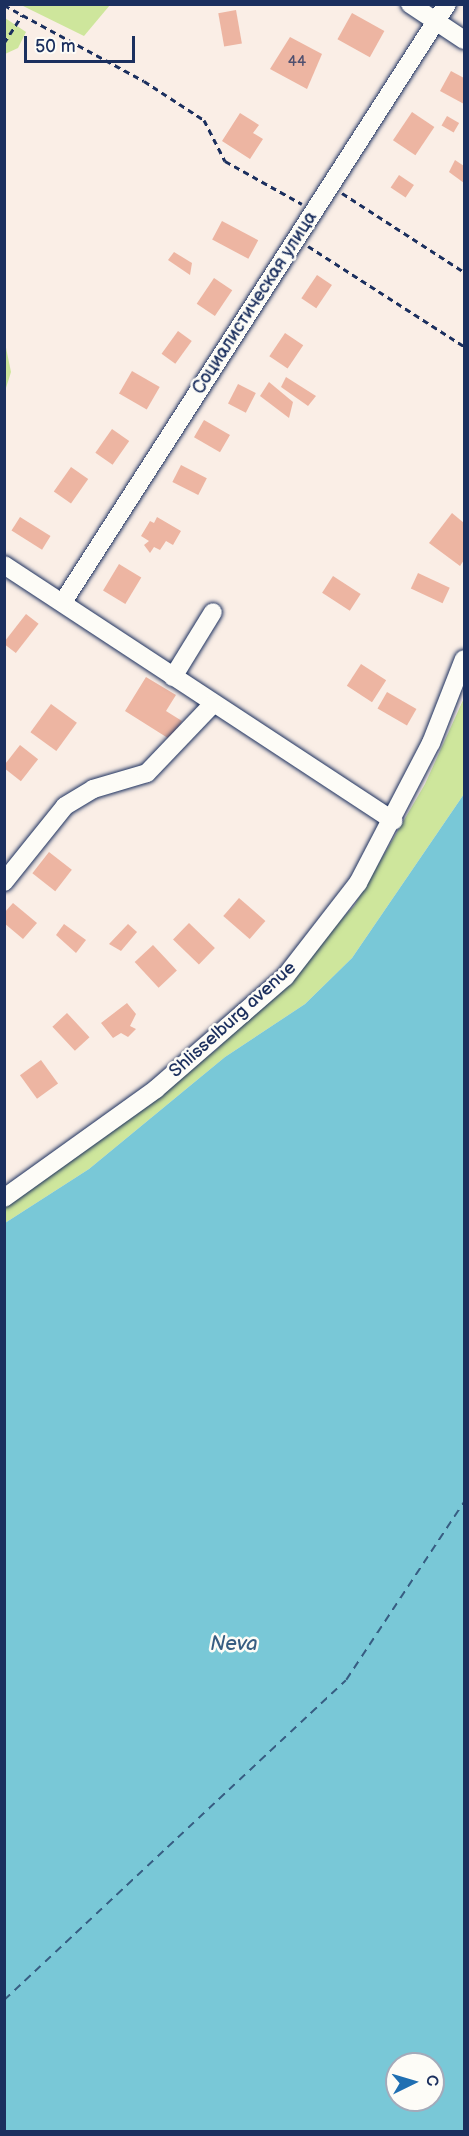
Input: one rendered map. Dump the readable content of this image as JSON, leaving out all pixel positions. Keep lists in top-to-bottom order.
{
  "streets": {
    "street": ["Социалистическая улица", "Shlisselburg avenue"]
  },
  "water": ["Neva"],
  "house_numbers": ["44"],
  "scale_bar": "50 m",
  "north": "right"
}
